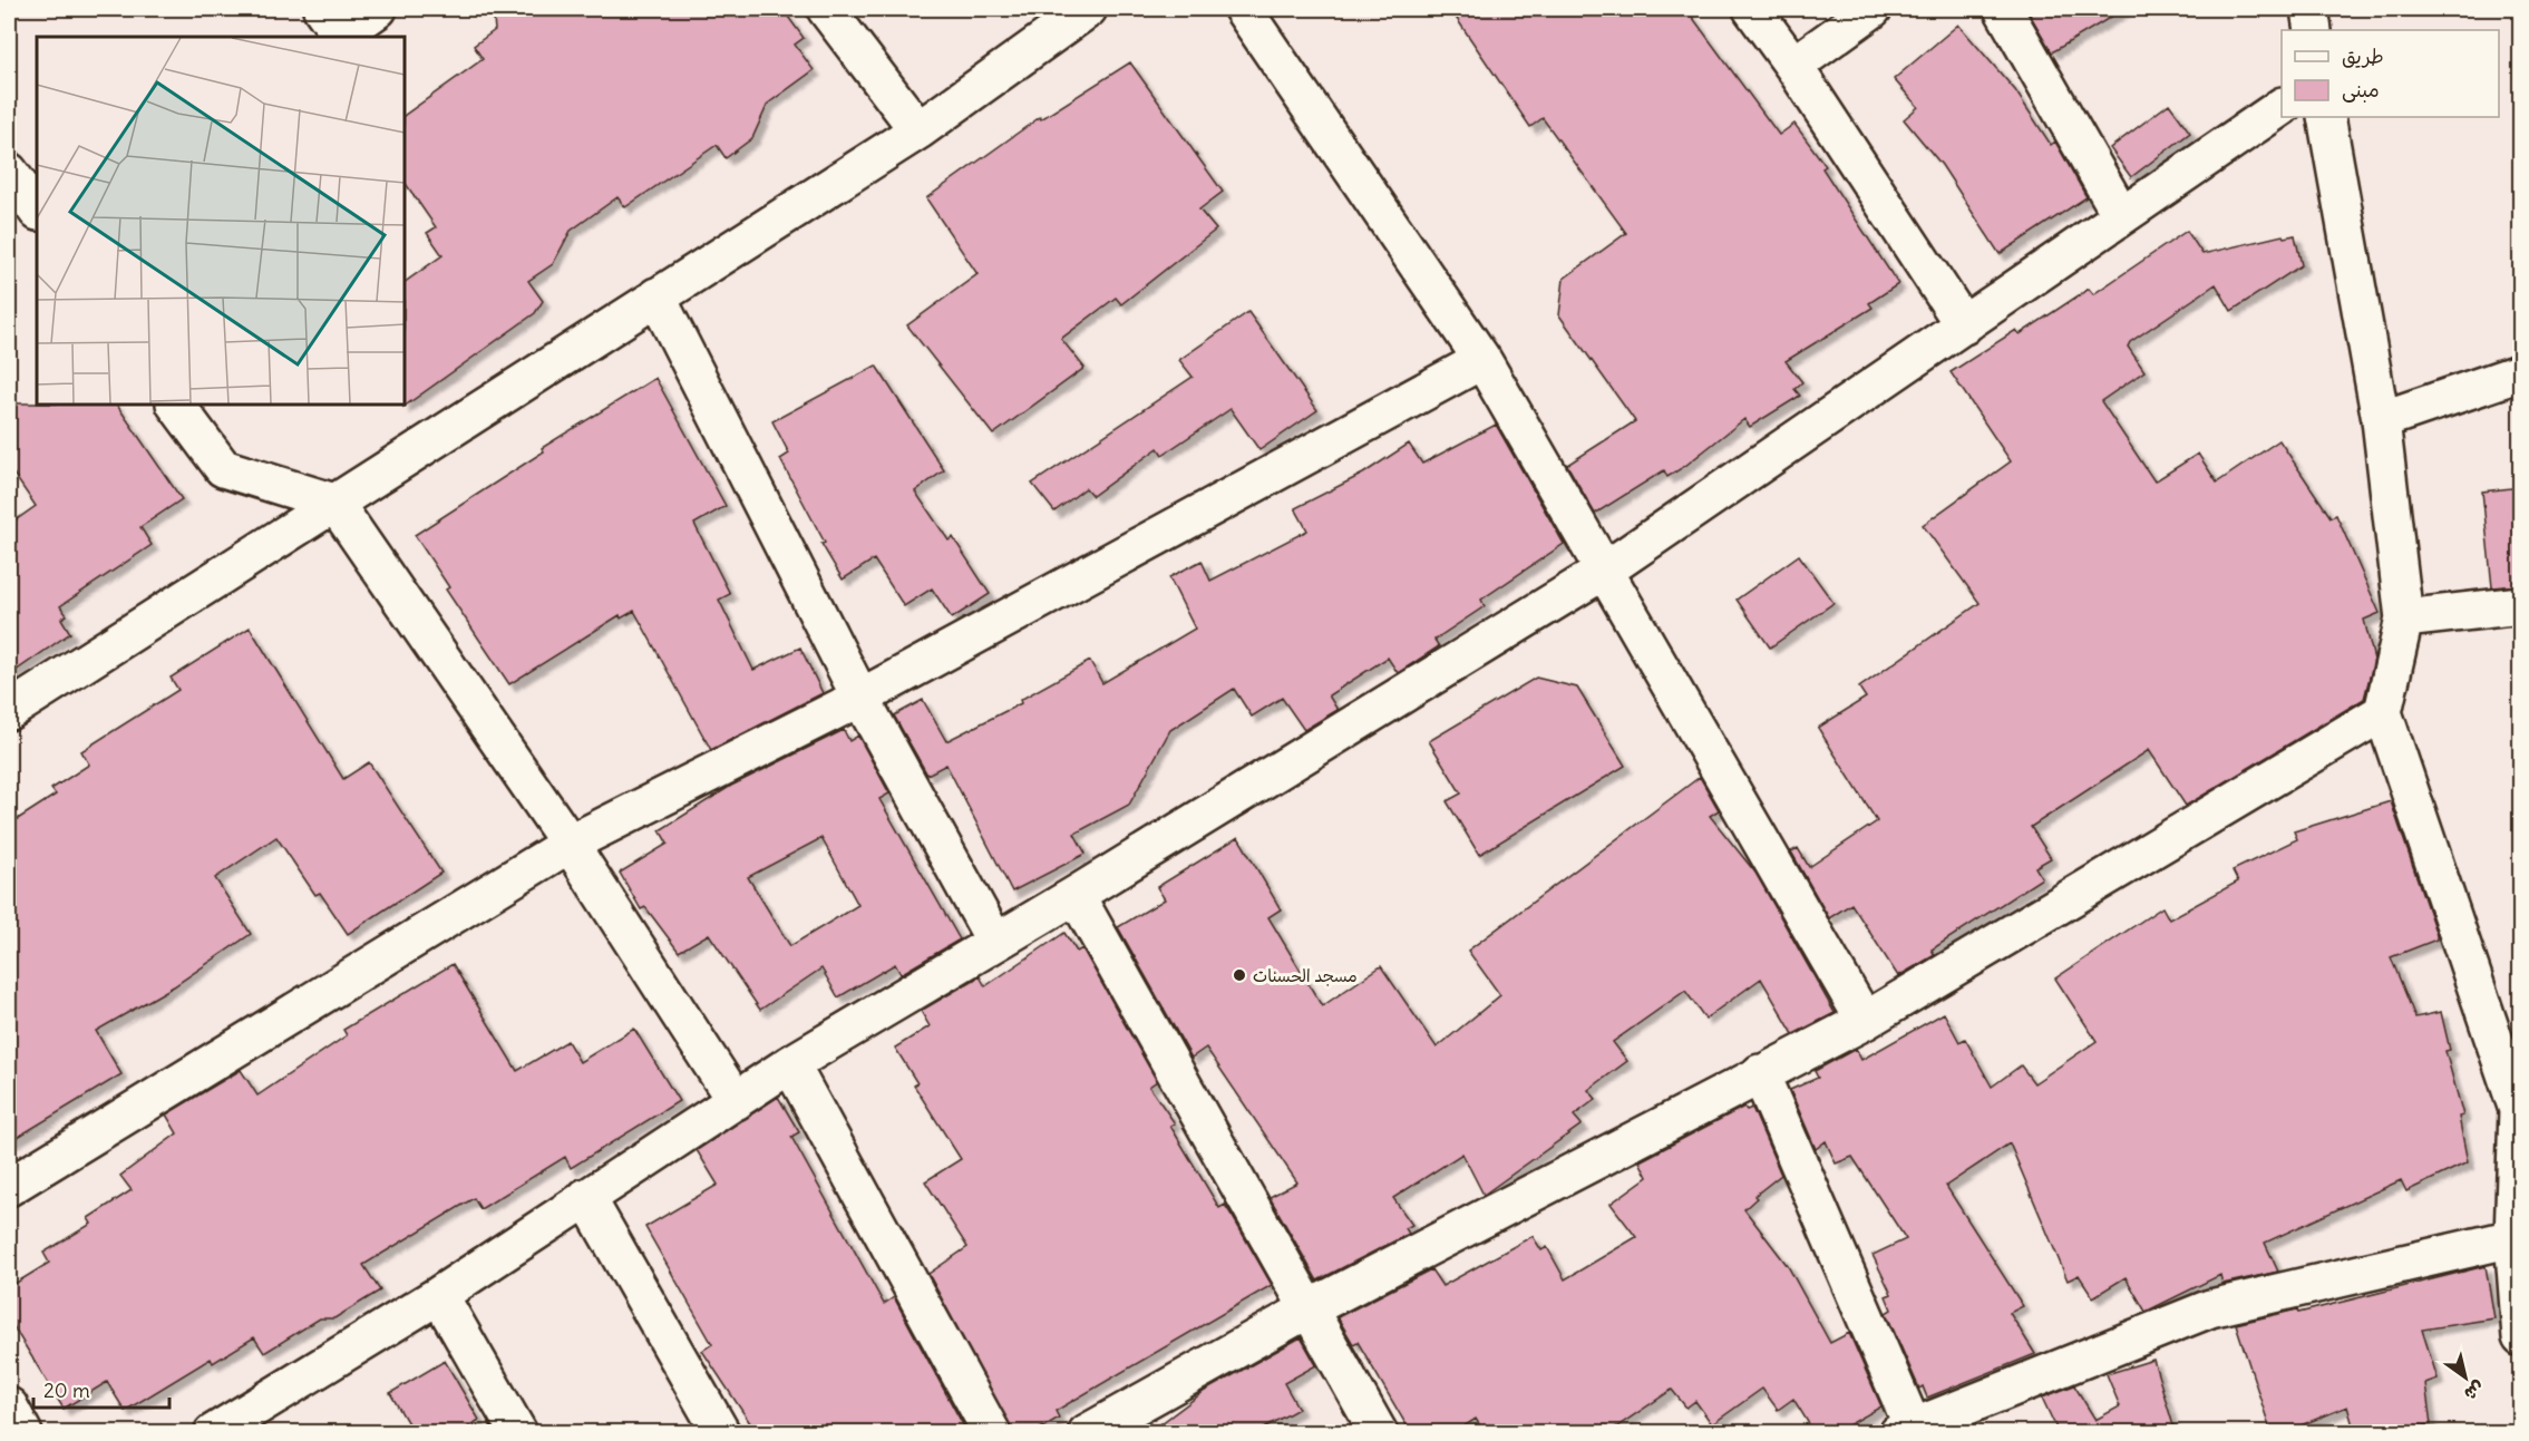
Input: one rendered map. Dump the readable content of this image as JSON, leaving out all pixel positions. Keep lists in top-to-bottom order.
{
  "places": ["مسجد الحسنات"],
  "legend": ["طريق", "مبنى"],
  "scale_bar": "20 m",
  "north": "bottom right"
}
